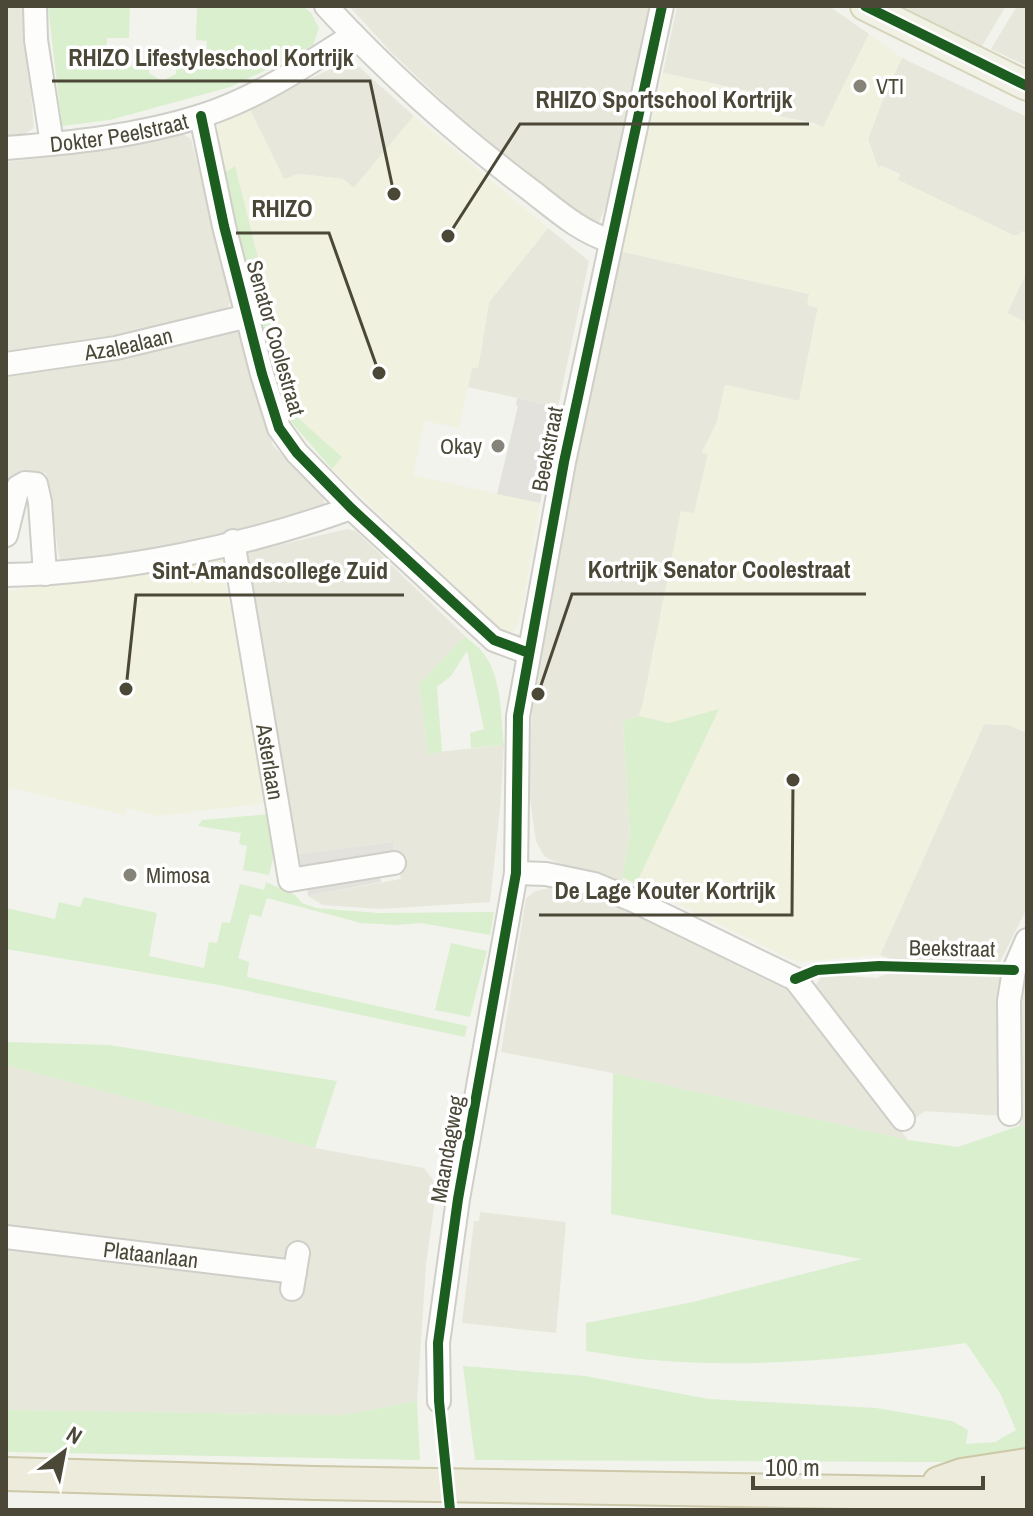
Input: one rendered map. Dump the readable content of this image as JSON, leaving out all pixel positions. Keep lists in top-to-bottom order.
{
  "streets": {
    "street": [
      "Dokter Peelstraat",
      "Senator Coolestraat",
      "Azalealaan",
      "Beekstraat",
      "Asterlaan",
      "Maandagweg",
      "Plataanlaan"
    ]
  },
  "crossings": [
    ["Dokter Peelstraat", "Senator Coolestraat"],
    ["Senator Coolestraat", "Azalealaan"],
    ["Senator Coolestraat", "Beekstraat"],
    ["Beekstraat", "Maandagweg"]
  ],
  "places": [
    "VTI",
    "RHIZO Lifestyleschool Kortrijk",
    "RHIZO Sportschool Kortrijk",
    "RHIZO",
    "Okay",
    "Sint-Amandscollege Zuid",
    "Kortrijk Senator Coolestraat",
    "De Lage Kouter Kortrijk",
    "Mimosa"
  ],
  "scale_bar": "100 m",
  "north": "top right"
}
